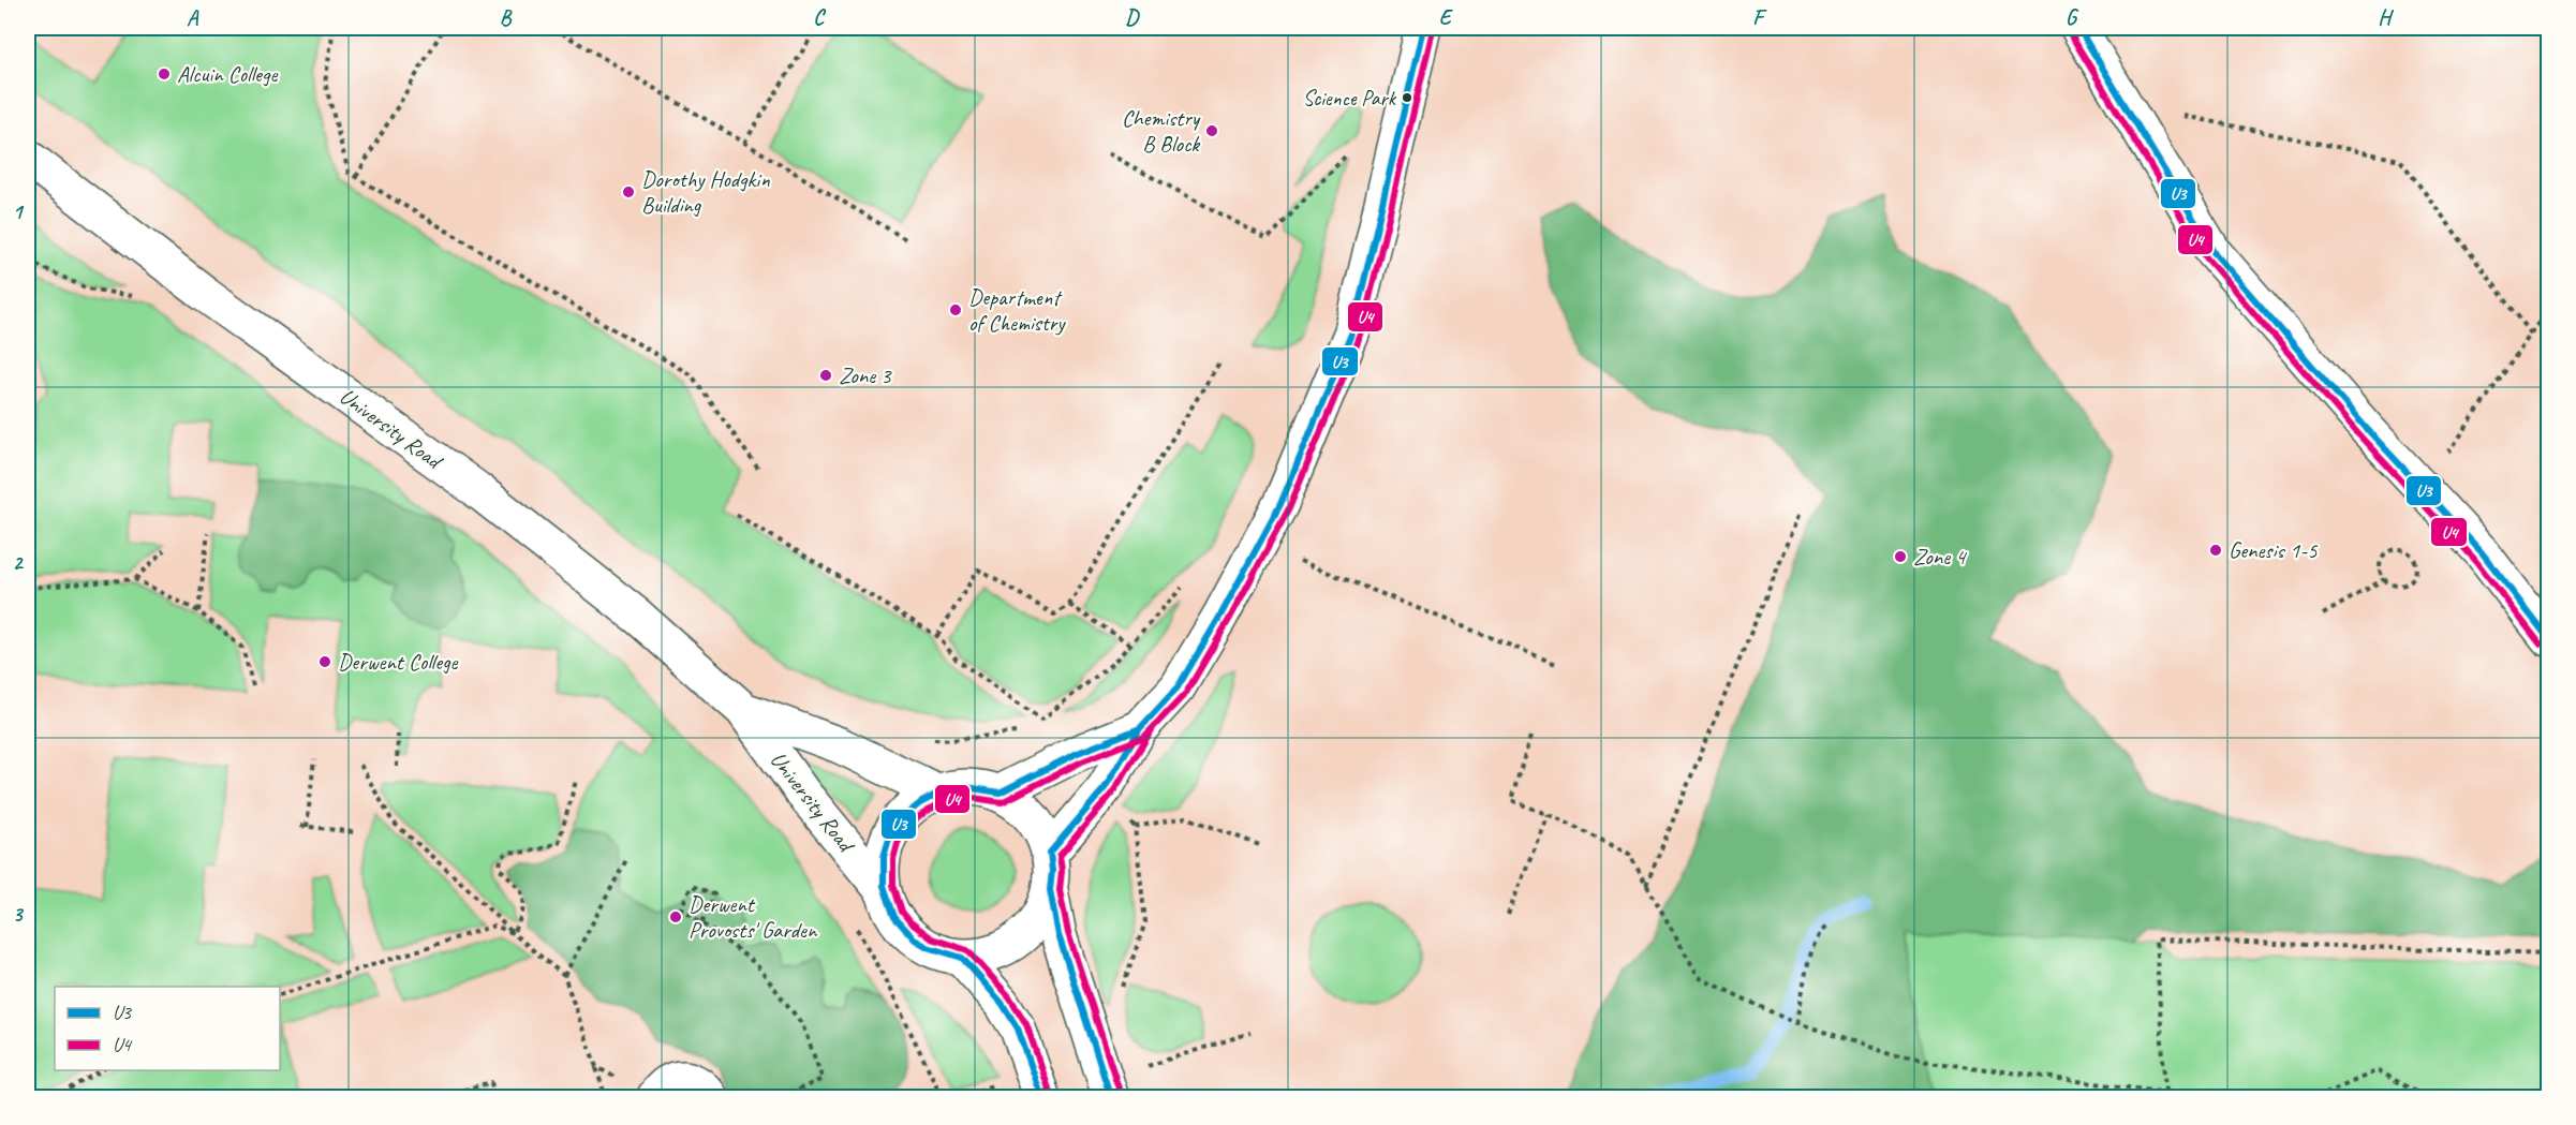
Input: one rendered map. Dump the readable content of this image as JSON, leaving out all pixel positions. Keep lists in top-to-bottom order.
{
  "streets": {
    "street": ["University Road"]
  },
  "places": [
    "Alcuin College",
    "Science Park",
    "Chemistry B Block",
    "Dorothy Hodgkin Building",
    "Department of Chemistry",
    "Zone 3",
    "Genesis 1-5",
    "Zone 4",
    "Derwent College",
    "Derwent Provosts' Garden"
  ],
  "lines": ["transit line U3", "transit line U4"],
  "legend": ["U3", "U4"],
  "grid": {
    "columns": [
      "A",
      "B",
      "C",
      "D",
      "E",
      "F",
      "G",
      "H"
    ],
    "rows": ["1", "2", "3"]
  }
}
